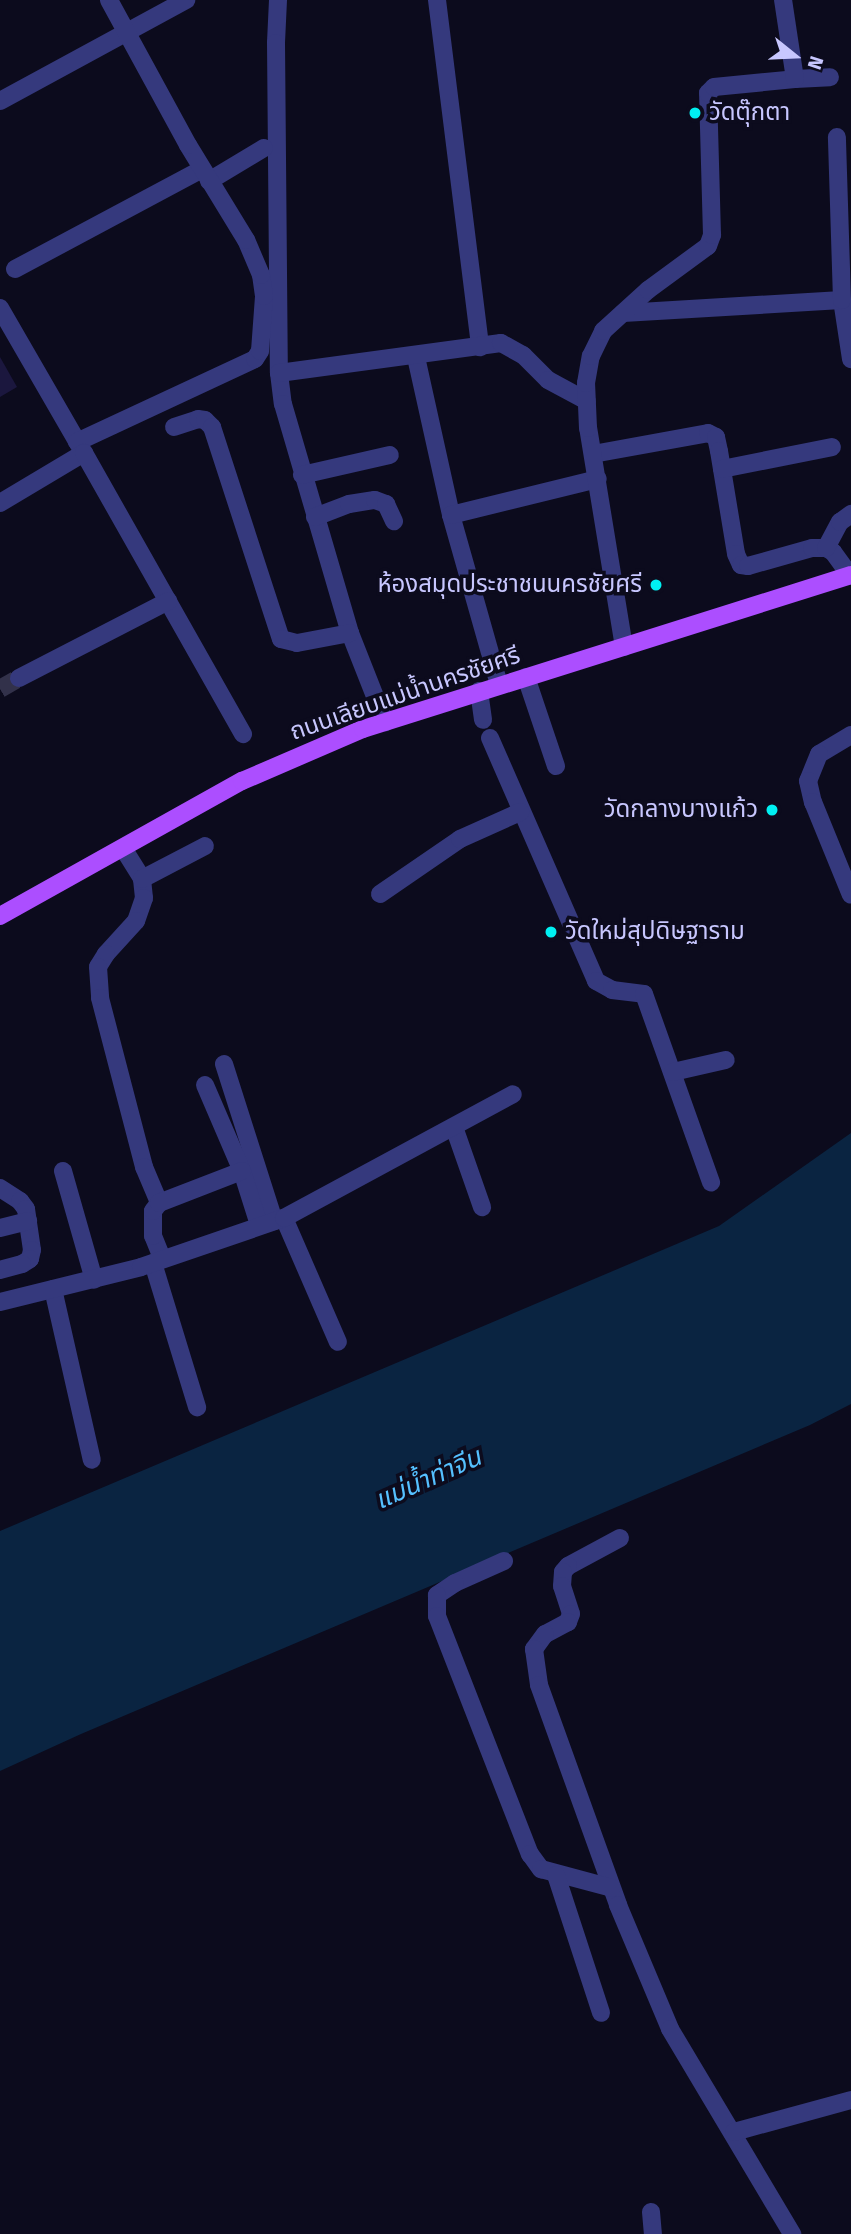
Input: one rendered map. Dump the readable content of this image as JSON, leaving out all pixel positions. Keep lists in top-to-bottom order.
{
  "streets": {
    "main road": ["ถนนเลียบแม่น้ำนครชัยศรี"]
  },
  "water": ["แม่น้ำท่าจีน"],
  "places": [
    "วัดตุ๊กตา",
    "ห้องสมุดประชาชนนครชัยศรี",
    "วัดกลางบางแก้ว",
    "วัดใหม่สุปดิษฐาราม"
  ],
  "north": "right"
}
